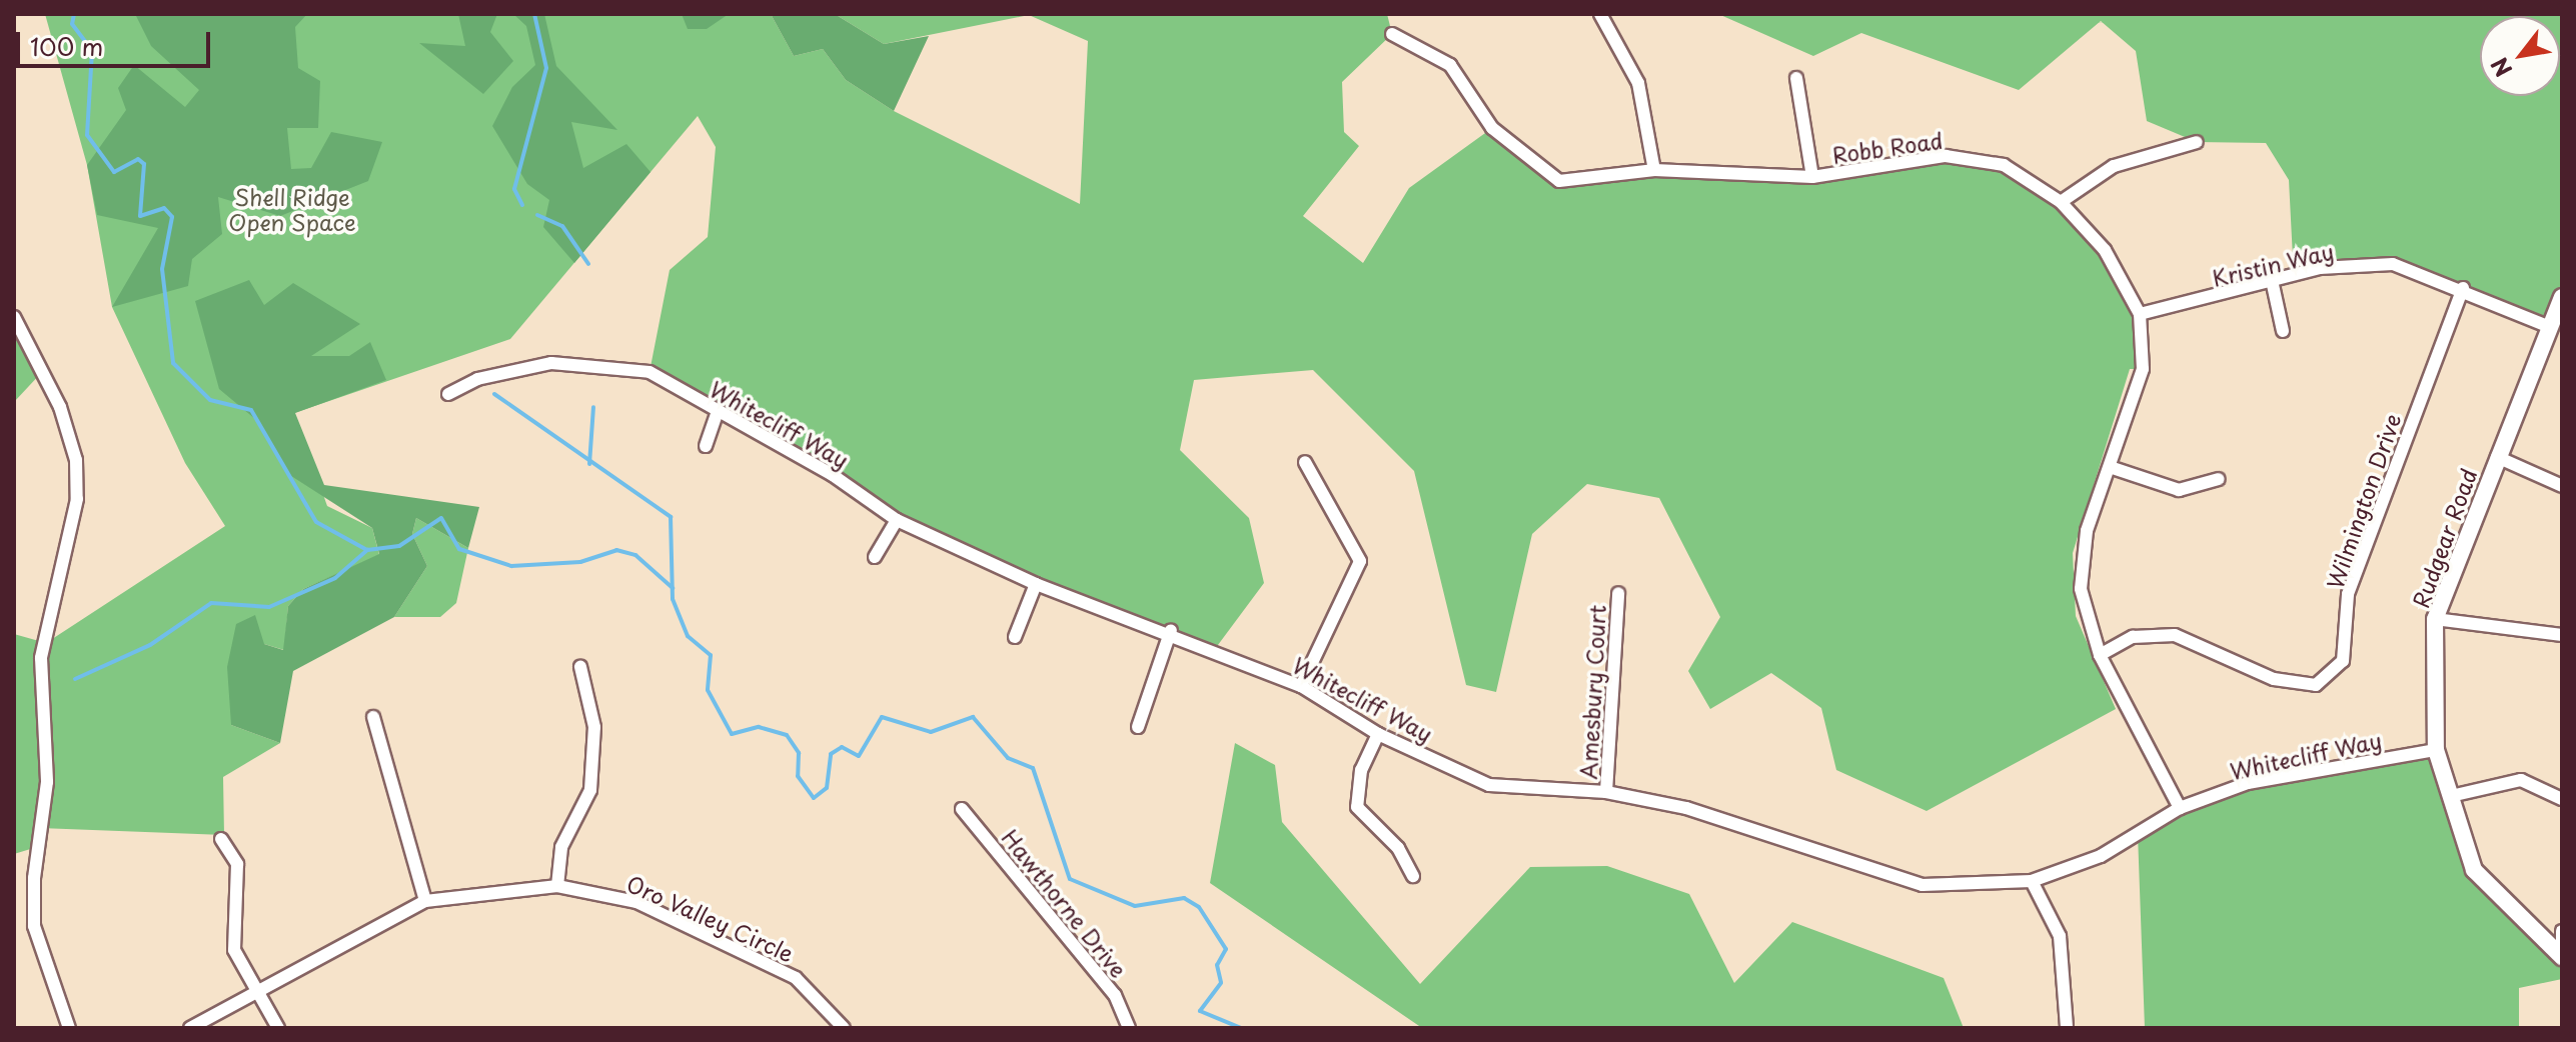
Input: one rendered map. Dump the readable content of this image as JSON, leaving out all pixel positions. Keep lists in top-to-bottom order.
{
  "streets": {
    "street": [
      "Robb Road",
      "Kristin Way",
      "Whitecliff Way",
      "Wilmington Drive",
      "Rudgear Road",
      "Amesbury Court",
      "Hawthorne Drive",
      "Oro Valley Circle"
    ]
  },
  "crossings": [
    ["Robb Road", "Kristin Way"],
    ["Robb Road", "Whitecliff Way"],
    ["Robb Road", "Wilmington Drive"],
    ["Kristin Way", "Wilmington Drive"],
    ["Kristin Way", "Rudgear Road"],
    ["Whitecliff Way", "Rudgear Road"],
    ["Whitecliff Way", "Amesbury Court"]
  ],
  "parks": ["Shell Ridge Open Space"],
  "scale_bar": "100 m",
  "north": "bottom left"
}
